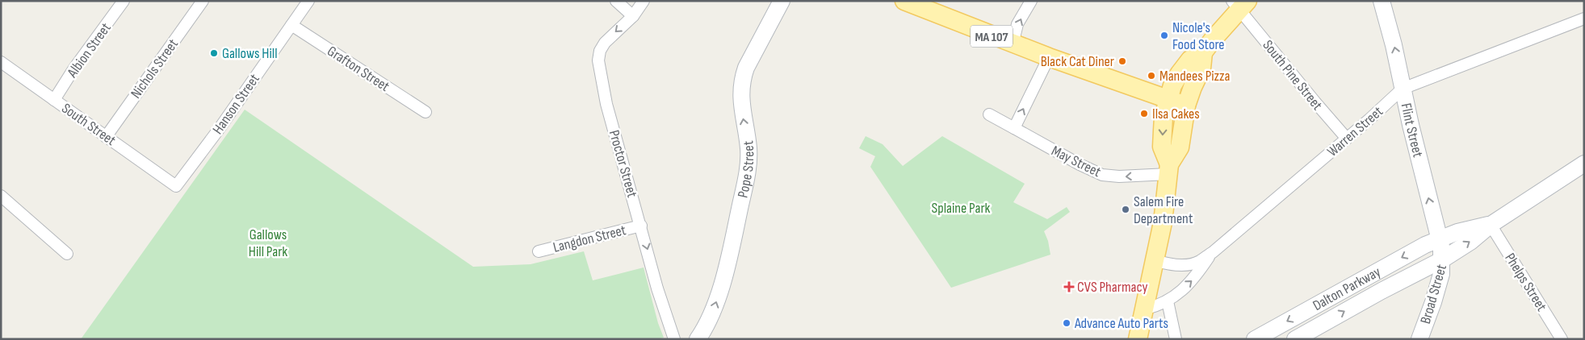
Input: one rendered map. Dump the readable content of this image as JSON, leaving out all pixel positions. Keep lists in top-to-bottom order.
{
  "streets": {
    "main road": ["MA 107"],
    "street": [
      "Albion Street",
      "Nichols Street",
      "Grafton Street",
      "South Pine Street",
      "Hanson Street",
      "South Street",
      "Flint Street",
      "Warren Street",
      "May Street",
      "Proctor Street",
      "Pope Street",
      "Langdon Street",
      "Phelps Street",
      "Dalton Parkway",
      "Broad Street"
    ]
  },
  "crossings": [
    ["Albion Street", "South Street"],
    ["Nichols Street", "South Street"],
    ["Grafton Street", "Hanson Street"],
    ["South Pine Street", "Warren Street"],
    ["Hanson Street", "South Street"],
    ["Flint Street", "Warren Street"],
    ["Flint Street", "Dalton Parkway"],
    ["Flint Street", "Broad Street"],
    ["Proctor Street", "Langdon Street"],
    ["Phelps Street", "Broad Street"],
    ["Dalton Parkway", "Broad Street"]
  ],
  "one_way": [
    "Flint Street",
    "May Street",
    "Proctor Street",
    "Pope Street"
  ],
  "parks": ["Splaine Park", "Gallows Hill Park"],
  "places": {
    "other": [
      "Nicole's Food Store",
      "Gallows Hill",
      "Black Cat Diner",
      "Mandees Pizza",
      "Ilsa Cakes",
      "Salem Fire Department",
      "Advance Auto Parts"
    ],
    "health": ["CVS Pharmacy"]
  }
}
